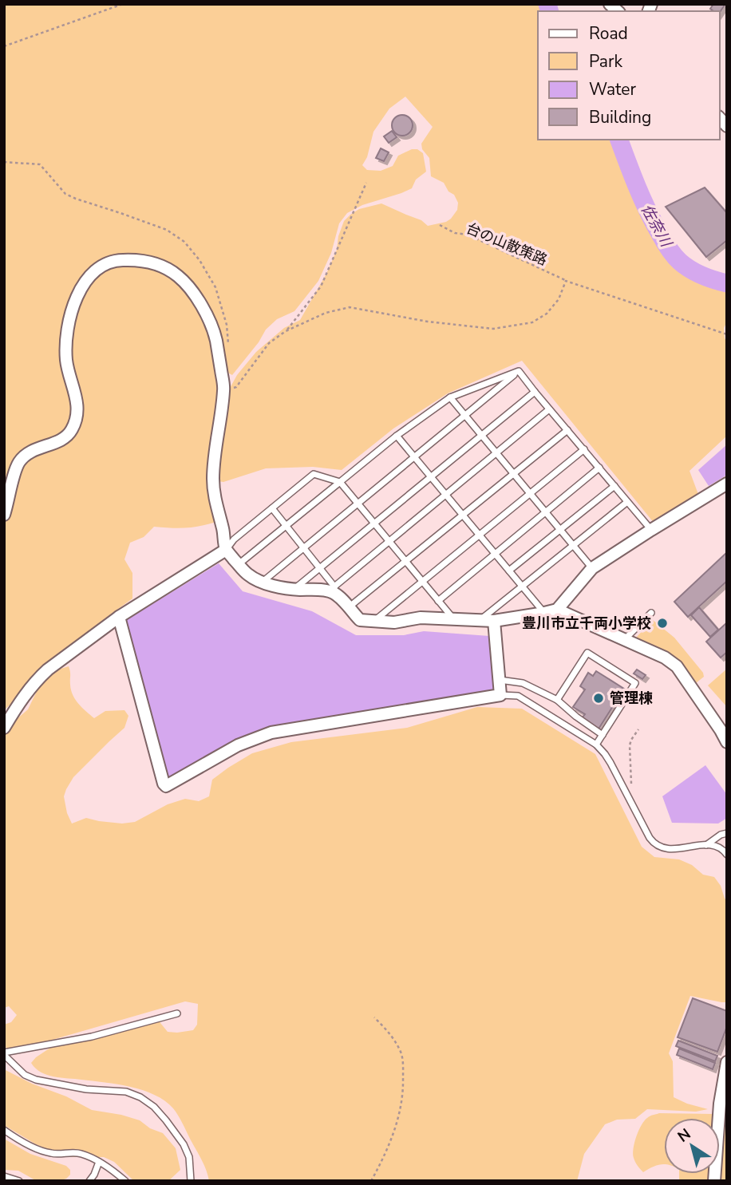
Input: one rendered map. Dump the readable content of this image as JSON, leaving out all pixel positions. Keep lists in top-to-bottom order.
{
  "streets": {
    "path": ["台の山散策路"]
  },
  "water": ["佐奈川"],
  "places": ["豊川市立千両小学校", "管理棟"],
  "legend": [
    "Road",
    "Park",
    "Water",
    "Building"
  ],
  "north": "top left"
}
